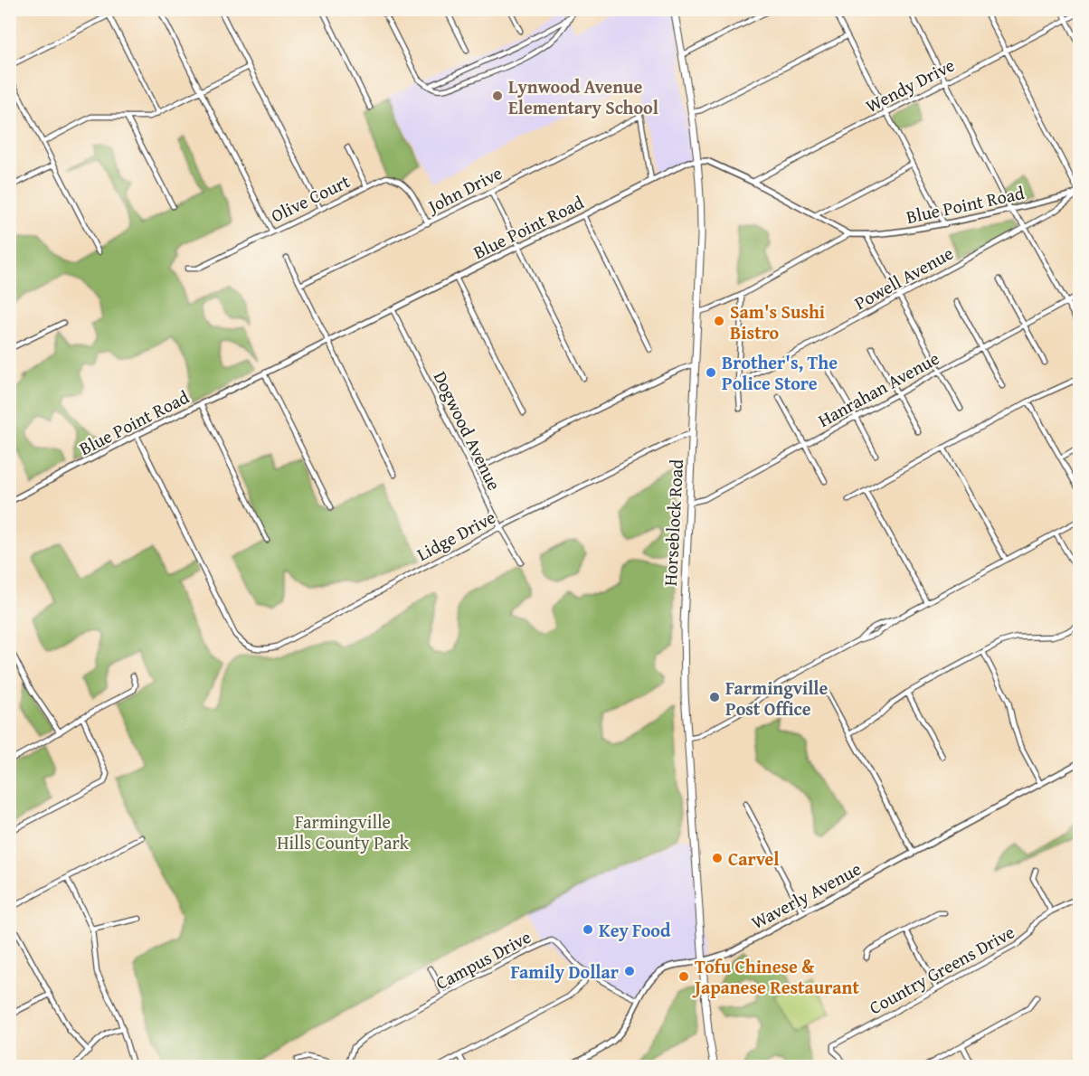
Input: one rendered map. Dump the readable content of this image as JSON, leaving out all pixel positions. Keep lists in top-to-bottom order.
{
  "streets": {
    "main road": ["Horseblock Road"],
    "street": [
      "Wendy Drive",
      "John Drive",
      "Olive Court",
      "Blue Point Road",
      "Powell Avenue",
      "Hanrahan Avenue",
      "Dogwood Avenue",
      "Lidge Drive",
      "Waverly Avenue",
      "Campus Drive",
      "Country Greens Drive"
    ]
  },
  "crossings": [
    ["Wendy Drive", "Blue Point Road"],
    ["John Drive", "Olive Court"],
    ["John Drive", "Blue Point Road"],
    ["Blue Point Road", "Powell Avenue"],
    ["Blue Point Road", "Dogwood Avenue"],
    ["Blue Point Road", "Horseblock Road"],
    ["Blue Point Road", "Lidge Drive"],
    ["Hanrahan Avenue", "Horseblock Road"],
    ["Dogwood Avenue", "Lidge Drive"],
    ["Horseblock Road", "Lidge Drive"],
    ["Horseblock Road", "Waverly Avenue"],
    ["Waverly Avenue", "Campus Drive"]
  ],
  "parks": ["Farmingville Hills County Park"],
  "places": [
    "Lynwood Avenue Elementary School",
    "Sam's Sushi Bistro",
    "Brother's, The Police Store",
    "Farmingville Post Office",
    "Carvel",
    "Key Food",
    "Family Dollar",
    "Tofu Chinese & Japanese Restaurant"
  ]
}
